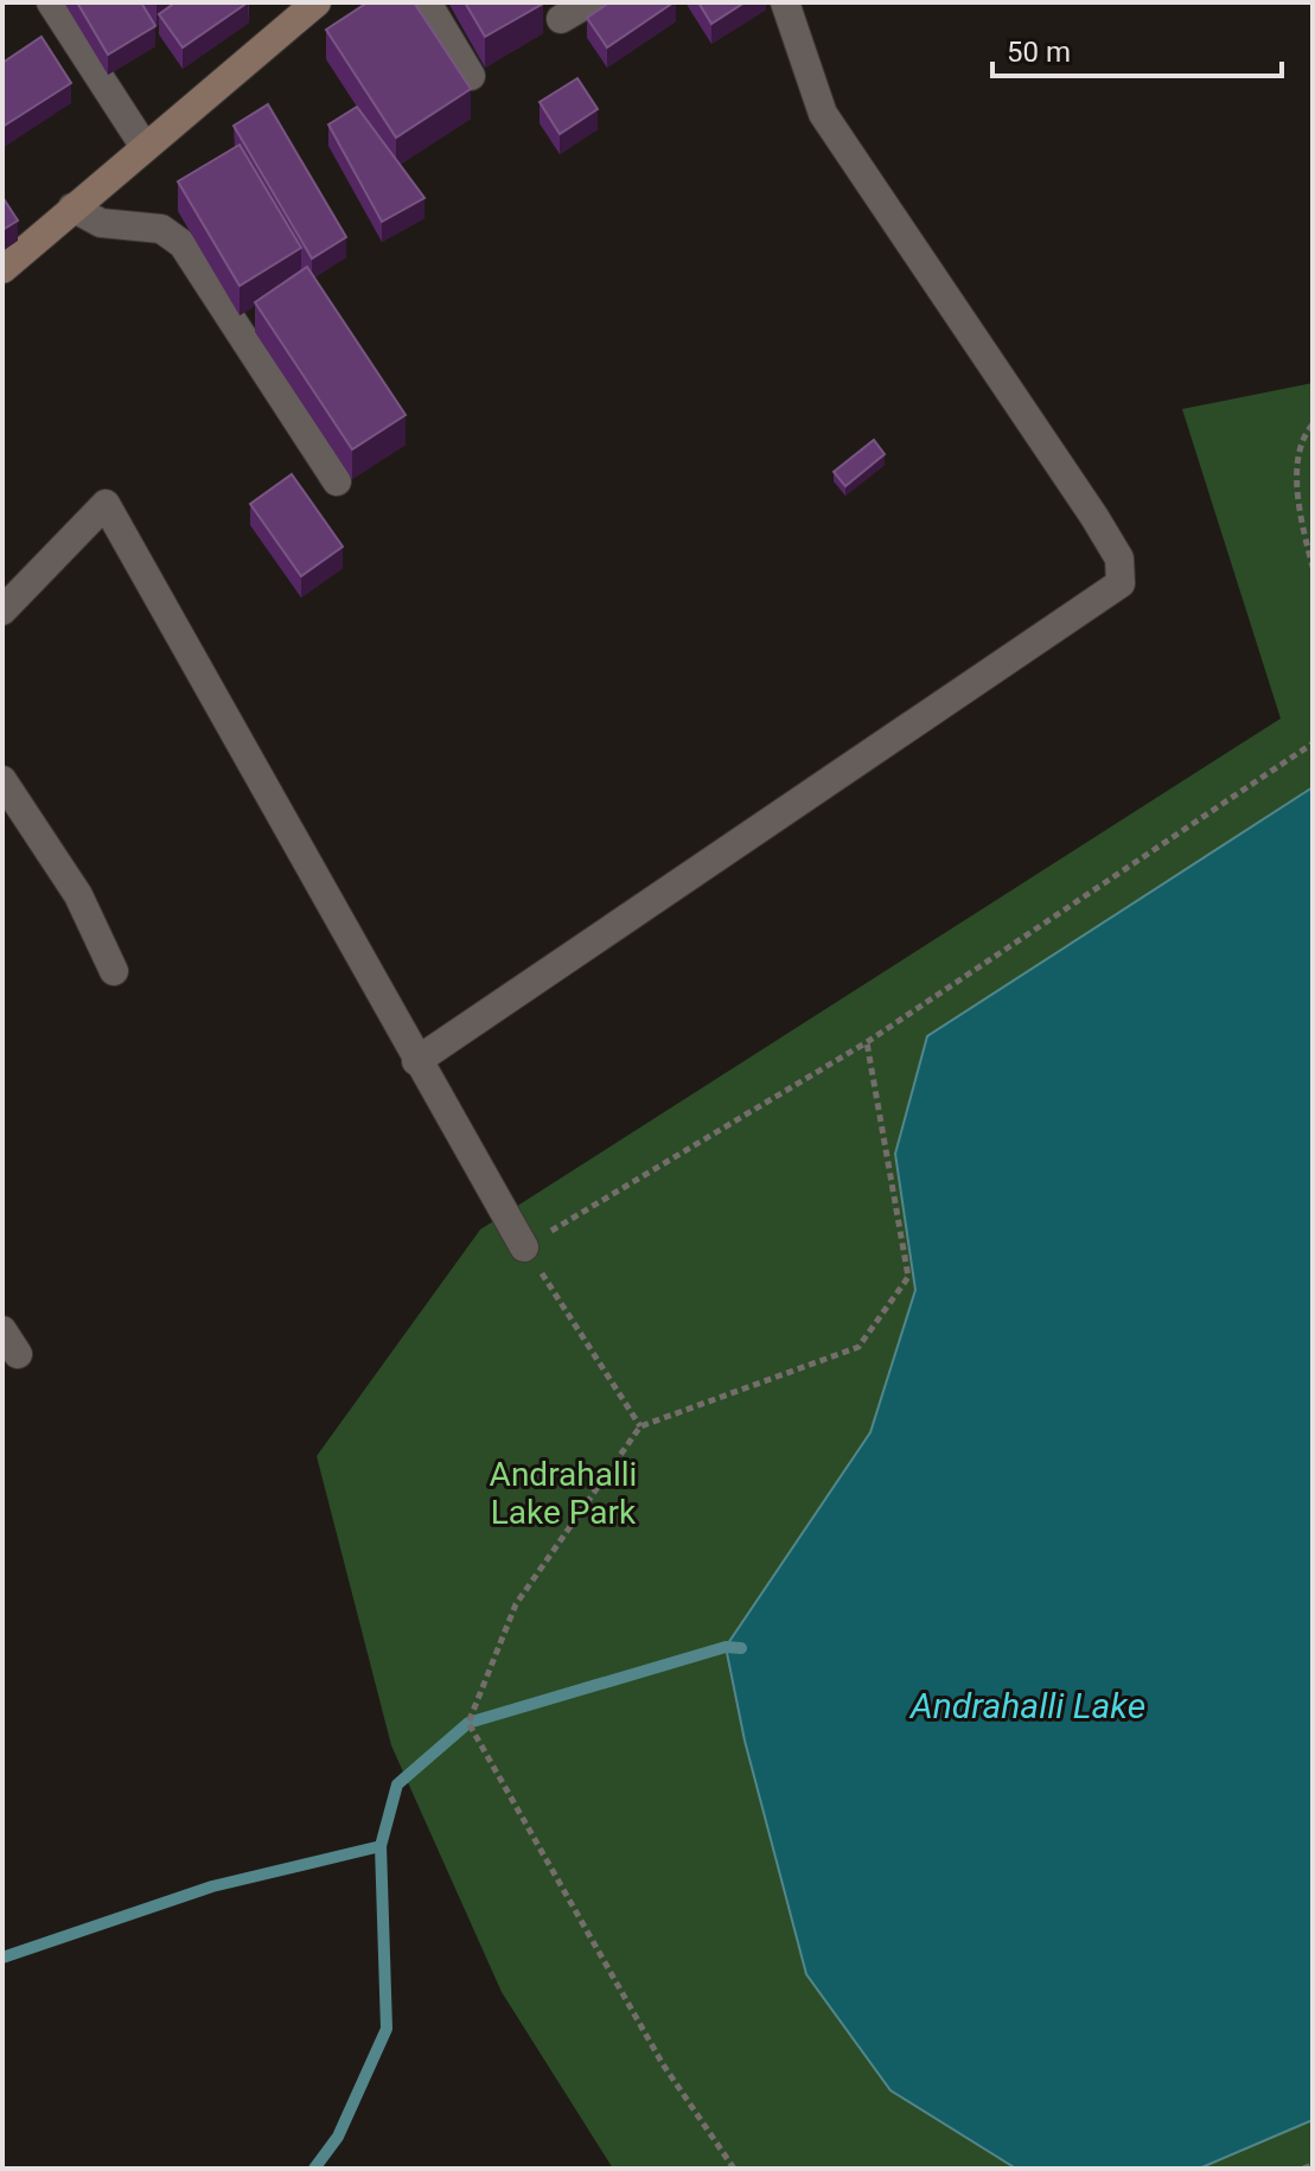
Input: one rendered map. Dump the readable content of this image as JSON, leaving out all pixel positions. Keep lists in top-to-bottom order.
{
  "water": ["Andrahalli Lake"],
  "parks": ["Andrahalli Lake Park"],
  "scale_bar": "50 m"
}
